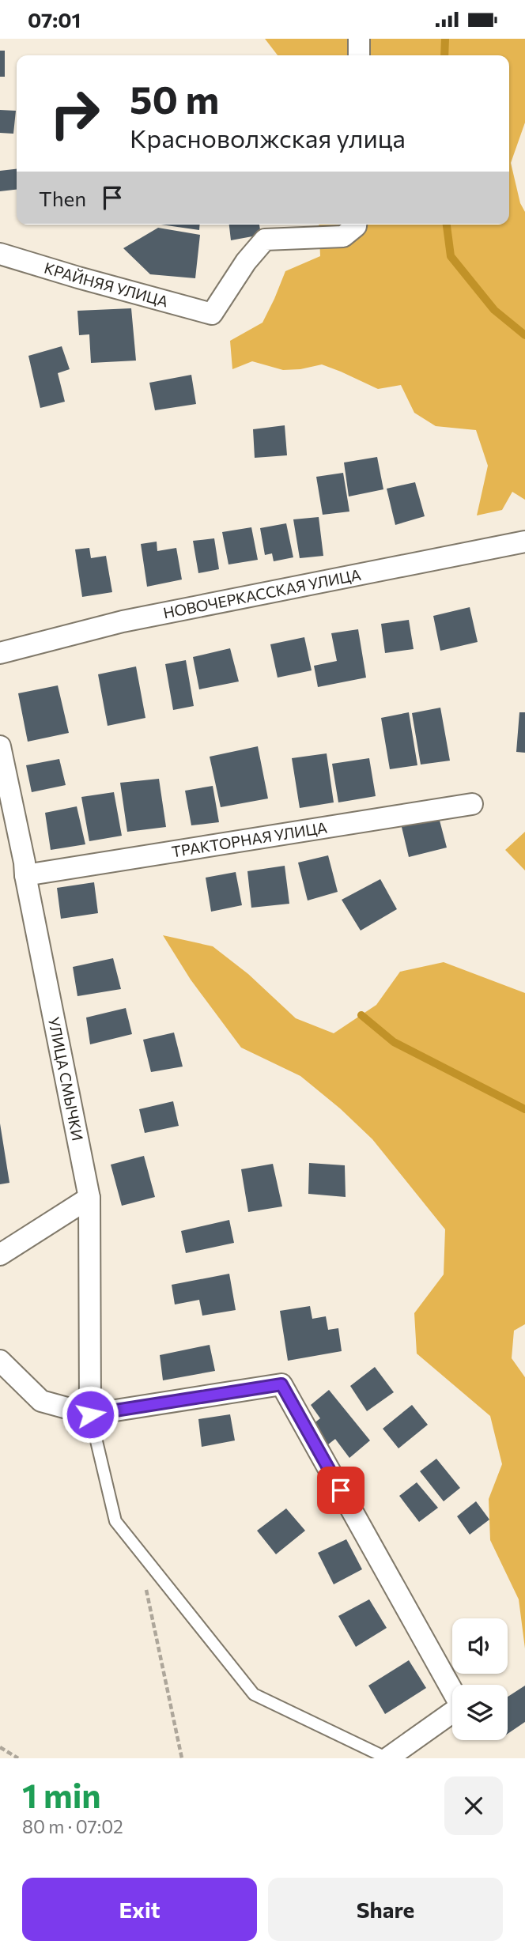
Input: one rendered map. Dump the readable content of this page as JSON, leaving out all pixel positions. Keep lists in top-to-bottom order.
{
  "streets": {
    "street": [
      "КРАЙНЯЯ УЛИЦА",
      "НОВОЧЕРКАССКАЯ УЛИЦА",
      "ТРАКТОРНАЯ УЛИЦА",
      "УЛИЦА СМЫЧКИ"
    ]
  },
  "crossings": [
    ["ТРАКТОРНАЯ УЛИЦА", "УЛИЦА СМЫЧКИ"]
  ],
  "page": {
    "status": "07:01",
    "turn": ["50 m", "Красноволжская улица"],
    "then": "Then",
    "heading": ["1 min", "80 m · 07:02"],
    "buttons": ["Exit", "Share"]
  }
}
